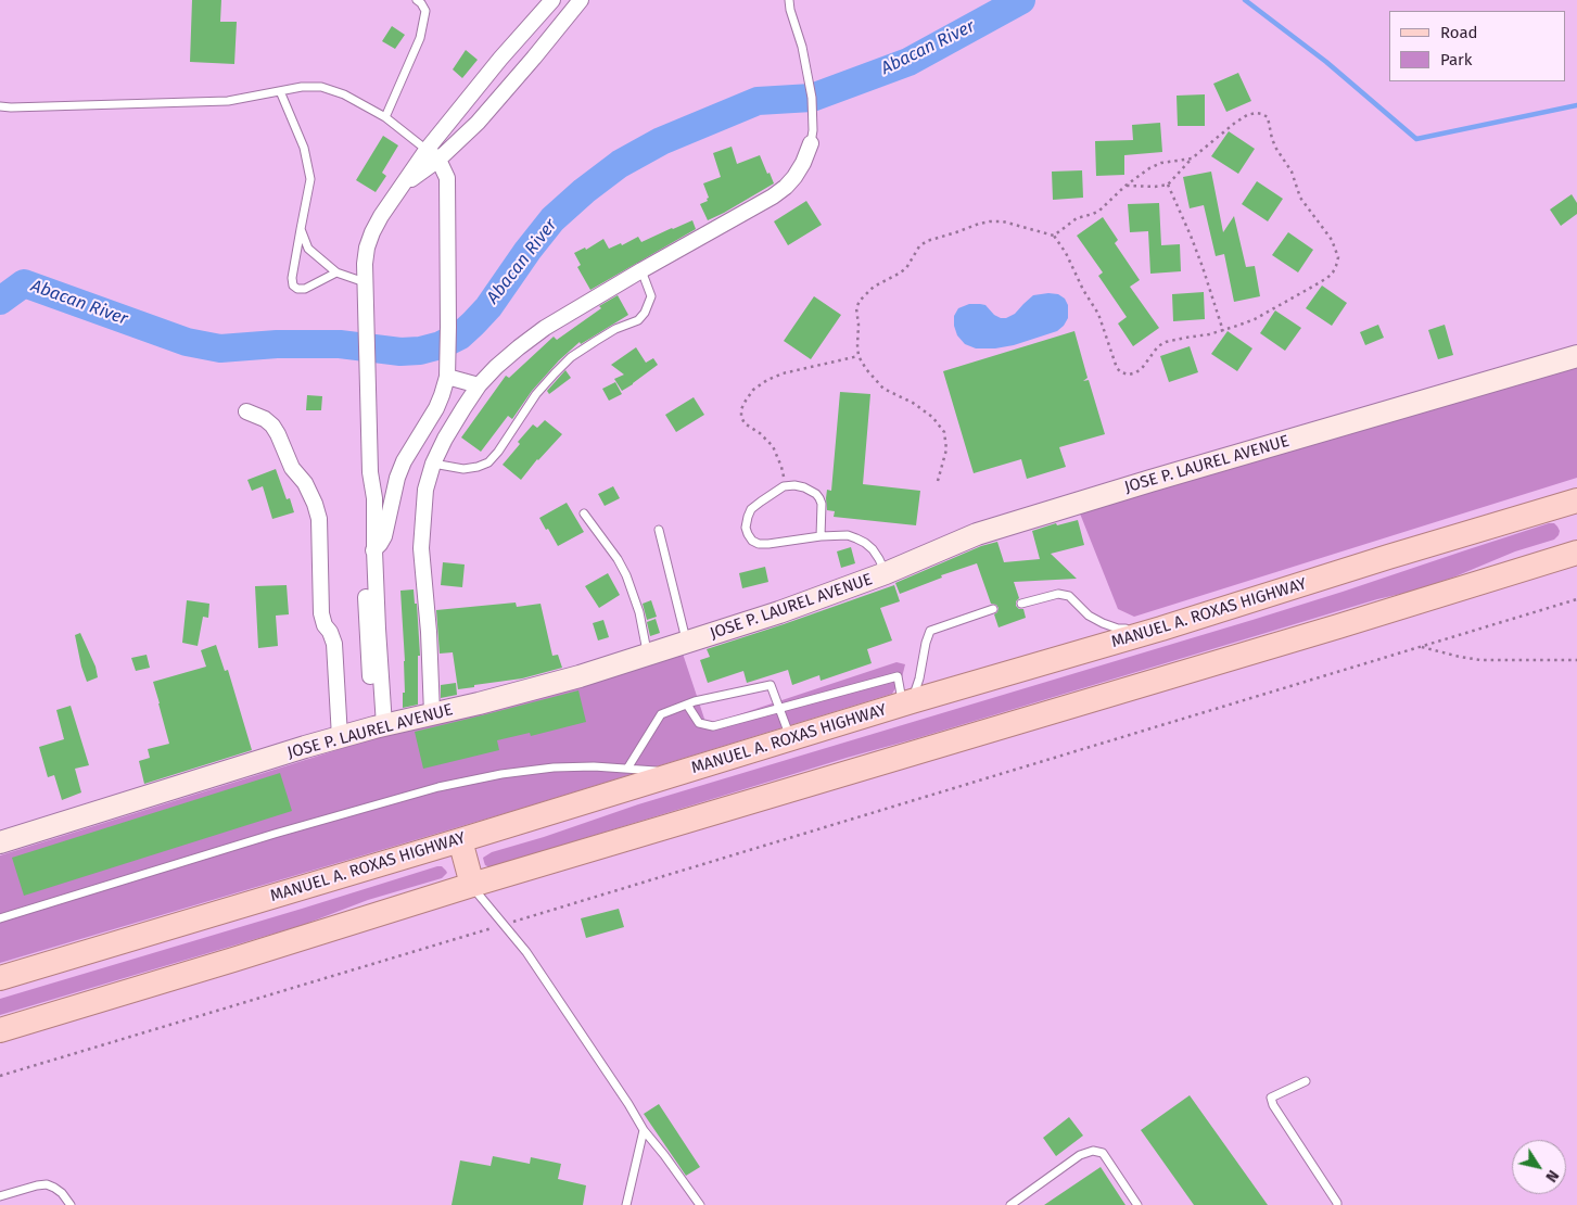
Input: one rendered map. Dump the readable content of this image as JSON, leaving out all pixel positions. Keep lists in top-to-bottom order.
{
  "streets": {
    "main road": ["MANUEL A. ROXAS HIGHWAY"],
    "street": ["JOSE P. LAUREL AVENUE"]
  },
  "water": ["Abacan River"],
  "legend": ["Road", "Park"],
  "north": "bottom right"
}
